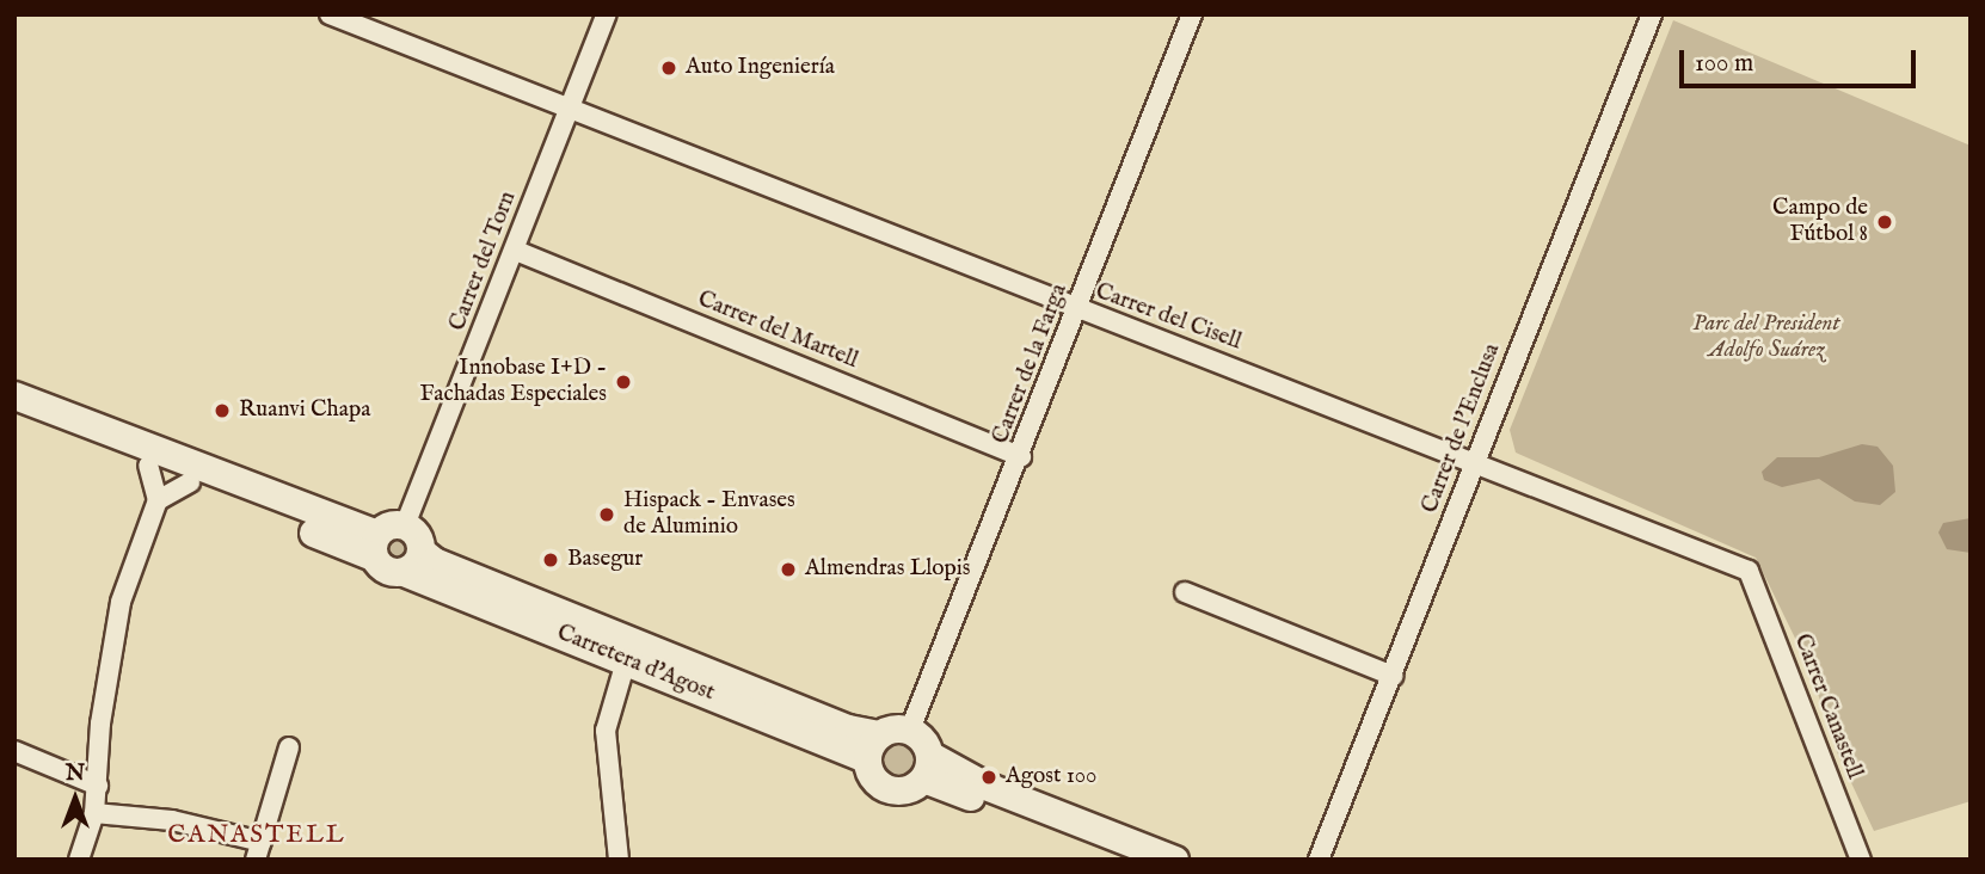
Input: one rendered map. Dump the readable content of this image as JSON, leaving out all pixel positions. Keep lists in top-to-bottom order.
{
  "streets": {
    "main road": ["Carretera d'Agost"],
    "street": [
      "Carrer del Torn",
      "Carrer del Cisell",
      "Carrer del Martell",
      "Carrer de la Farga",
      "Carrer de l'Enclusa",
      "Carrer Canastell"
    ]
  },
  "crossings": [
    ["Carrer del Torn", "Carrer del Cisell"],
    ["Carrer del Torn", "Carrer del Martell"],
    ["Carrer del Torn", "Carretera d'Agost"],
    ["Carrer del Cisell", "Carrer de la Farga"],
    ["Carrer del Cisell", "Carrer de l'Enclusa"],
    ["Carrer del Cisell", "Carrer Canastell"],
    ["Carrer del Martell", "Carrer de la Farga"],
    ["Carrer de la Farga", "Carretera d'Agost"]
  ],
  "districts": ["CANASTELL"],
  "parks": ["Parc del President Adolfo Suárez"],
  "places": [
    "Auto Ingeniería",
    "Campo de Fútbol 8",
    "Innobase I+D - Fachadas Especiales",
    "Ruanvi Chapa",
    "Hispack - Envases de Aluminio",
    "Basegur",
    "Almendras Llopis",
    "Agost 100"
  ],
  "scale_bar": "100 m",
  "north": "top"
}
